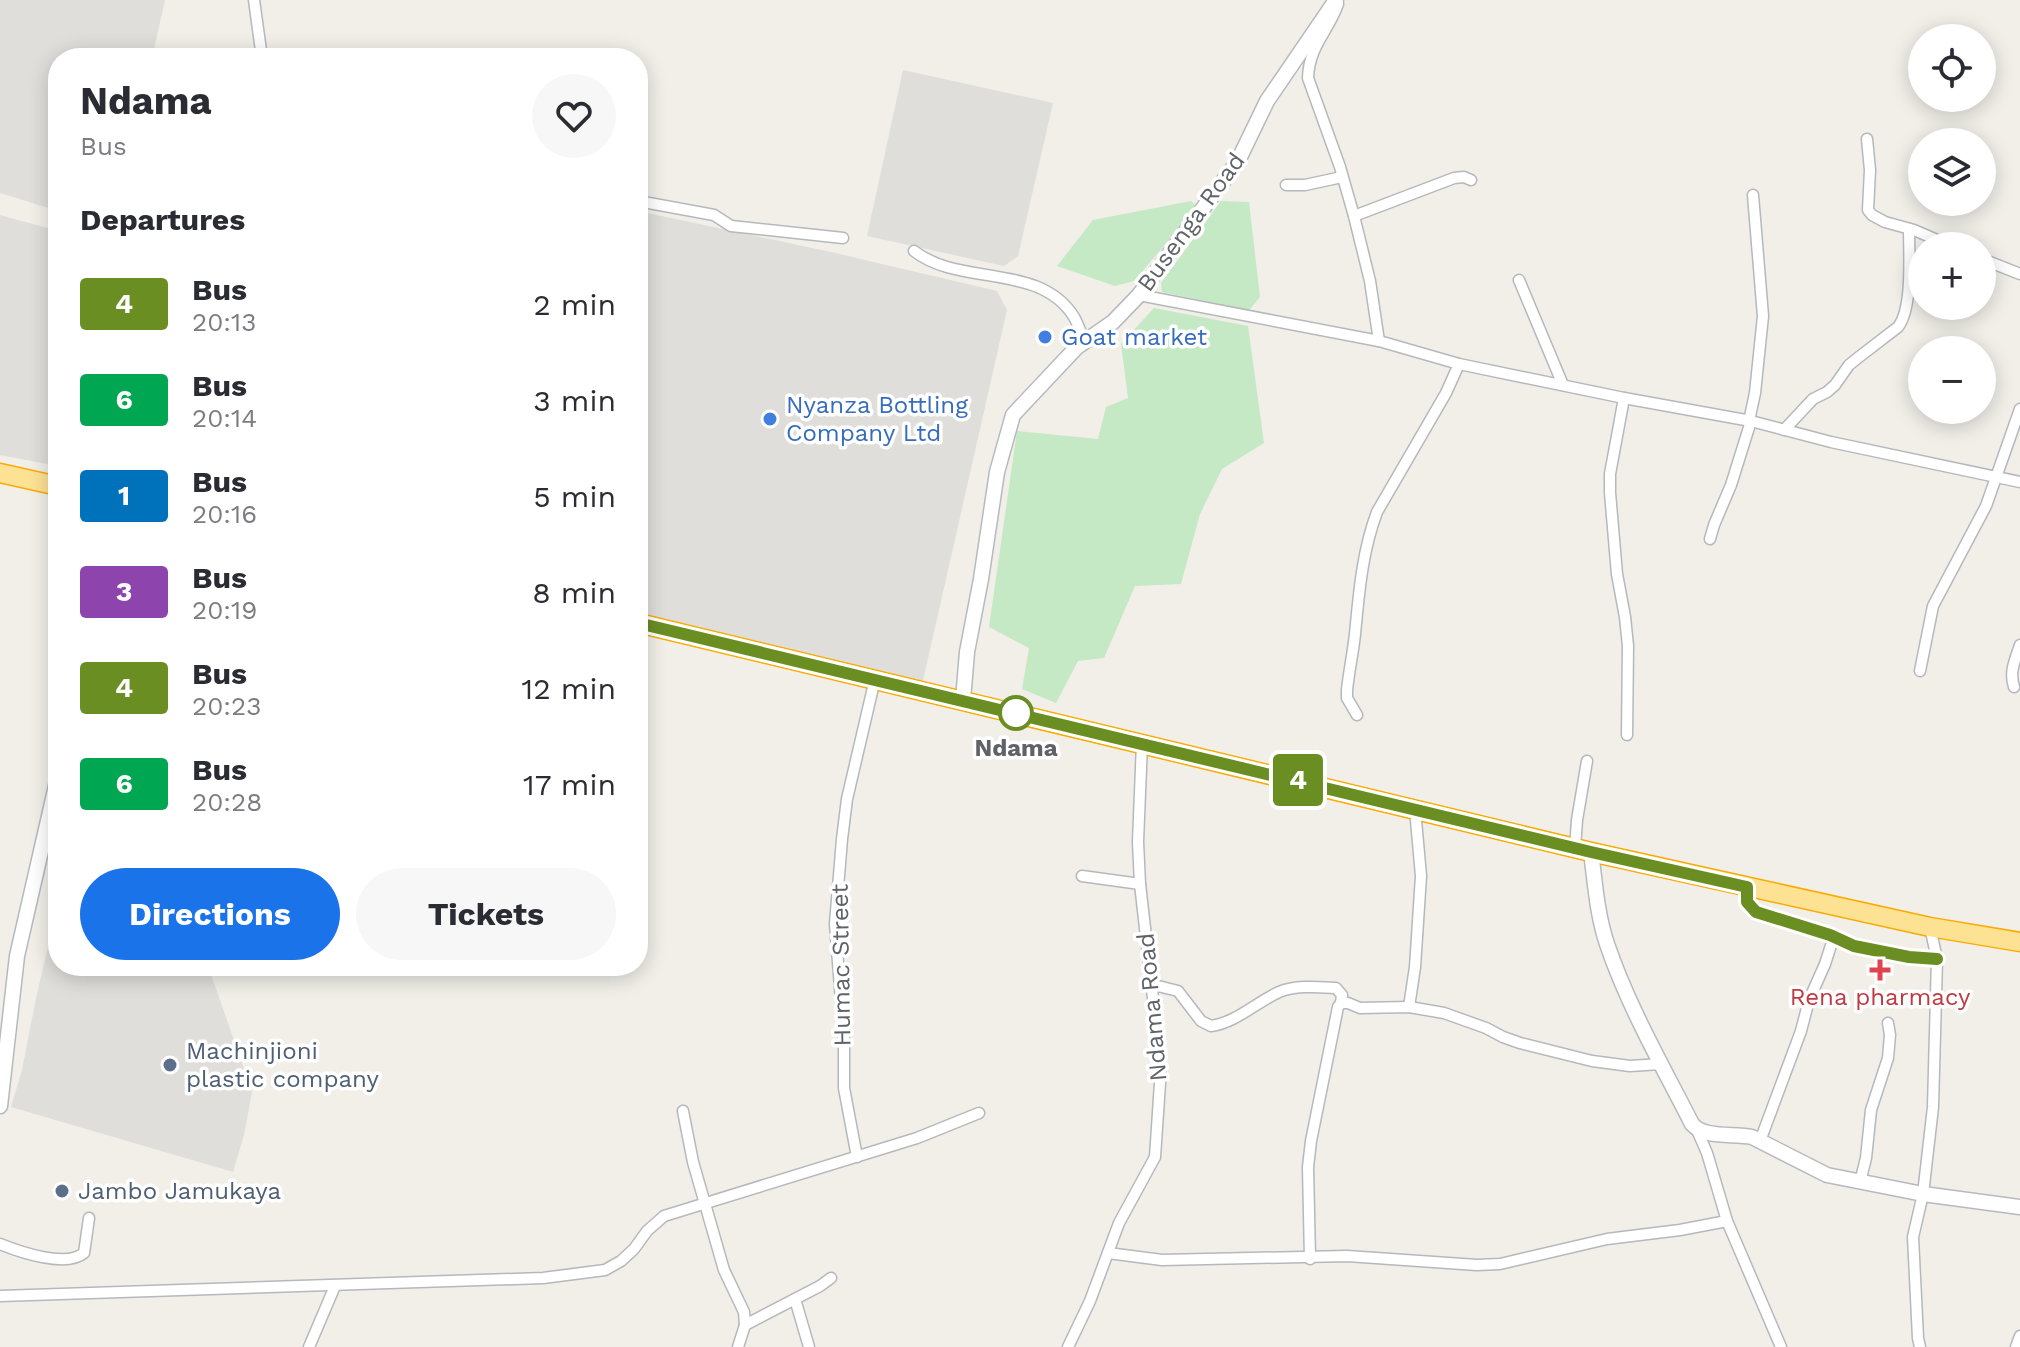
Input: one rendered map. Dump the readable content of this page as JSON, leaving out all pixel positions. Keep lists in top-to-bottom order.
{
  "streets": {
    "street": ["Busenga Road", "Humac Street", "Ndama Road"]
  },
  "places": {
    "other": [
      "Goat market",
      "Nyanza Bottling Company Ltd",
      "Ndama",
      "Machinjioni plastic company",
      "Jambo Jamukaya"
    ],
    "health": ["Rena pharmacy"]
  },
  "lines": ["bus line 4"],
  "page": {
    "on_map": "4",
    "map_buttons": ["+", "−"],
    "heading": [
      ["Ndama", "Bus"],
      "Departures"
    ],
    "list": [
      {
        "mark": "4",
        "name": "Bus",
        "note": "20:13",
        "value": "2 min"
      },
      {
        "mark": "6",
        "name": "Bus",
        "note": "20:14",
        "value": "3 min"
      },
      {
        "mark": "1",
        "name": "Bus",
        "note": "20:16",
        "value": "5 min"
      },
      {
        "mark": "3",
        "name": "Bus",
        "note": "20:19",
        "value": "8 min"
      },
      {
        "mark": "4",
        "name": "Bus",
        "note": "20:23",
        "value": "12 min"
      },
      {
        "mark": "6",
        "name": "Bus",
        "note": "20:28",
        "value": "17 min"
      }
    ],
    "buttons": ["Directions", "Tickets"]
  }
}
